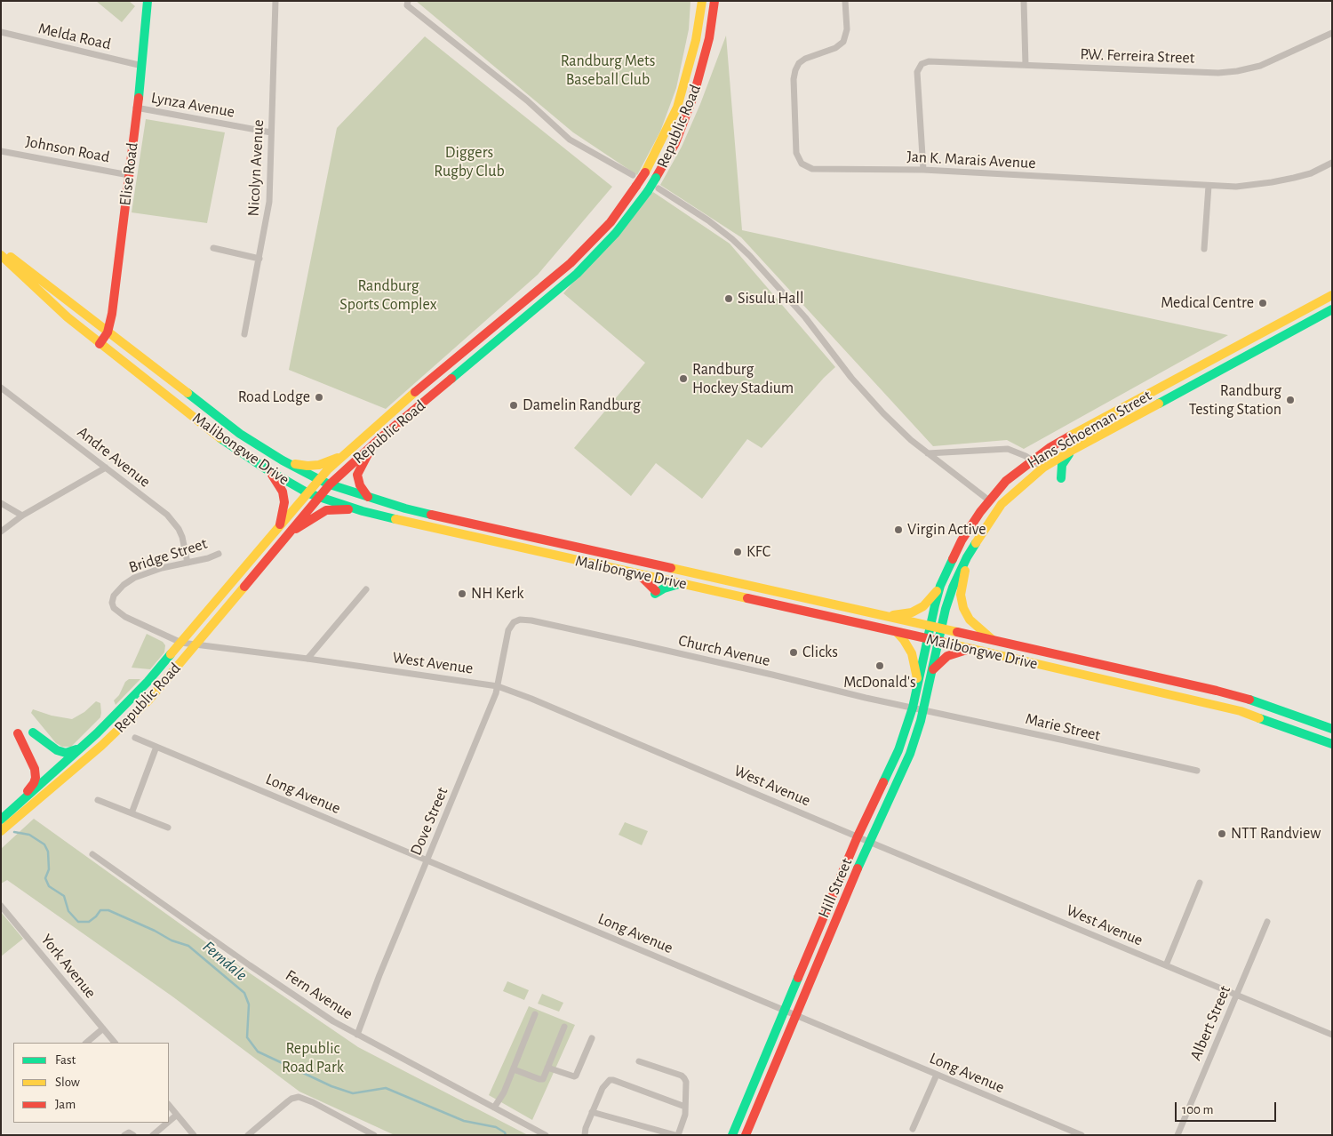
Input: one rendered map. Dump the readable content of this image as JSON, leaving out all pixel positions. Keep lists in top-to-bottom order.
{
  "streets": {
    "main road": [
      "Republic Road",
      "Elise Road",
      "Hans Schoeman Street",
      "Malibongwe Drive",
      "Hill Street"
    ],
    "street": [
      "Melda Road",
      "P.W. Ferreira Street",
      "Lynza Avenue",
      "Johnson Road",
      "Jan K. Marais Avenue",
      "Nicolyn Avenue",
      "Andre Avenue",
      "Bridge Street",
      "Church Avenue",
      "West Avenue",
      "Marie Street",
      "Long Avenue",
      "Dove Street",
      "York Avenue",
      "Fern Avenue",
      "Albert Street"
    ]
  },
  "crossings": [
    ["Melda Road", "Elise Road"],
    ["P.W. Ferreira Street", "Jan K. Marais Avenue"],
    ["Lynza Avenue", "Nicolyn Avenue"],
    ["Lynza Avenue", "Elise Road"],
    ["Republic Road", "Malibongwe Drive"],
    ["Republic Road", "Bridge Street"],
    ["Republic Road", "West Avenue"],
    ["Johnson Road", "Elise Road"],
    ["Elise Road", "Malibongwe Drive"],
    ["Hans Schoeman Street", "Malibongwe Drive"],
    ["Hans Schoeman Street", "Hill Street"],
    ["Malibongwe Drive", "Hill Street"],
    ["Andre Avenue", "Bridge Street"],
    ["Bridge Street", "West Avenue"],
    ["Church Avenue", "Marie Street"],
    ["Church Avenue", "Dove Street"],
    ["Church Avenue", "Hill Street"],
    ["West Avenue", "Dove Street"],
    ["West Avenue", "Hill Street"],
    ["West Avenue", "Albert Street"],
    ["Marie Street", "Hill Street"],
    ["Long Avenue", "Dove Street"],
    ["Long Avenue", "Hill Street"],
    ["Dove Street", "Fern Avenue"]
  ],
  "water": ["Ferndale"],
  "parks": [
    "Randburg Mets Baseball Club",
    "Diggers Rugby Club",
    "Randburg Sports Complex",
    "Republic Road Park"
  ],
  "places": [
    "Sisulu Hall",
    "Medical Centre",
    "Randburg Hockey Stadium",
    "Road Lodge",
    "Randburg Testing Station",
    "Damelin Randburg",
    "Virgin Active",
    "KFC",
    "NH Kerk",
    "Clicks",
    "McDonald's",
    "NTT Randview"
  ],
  "legend": ["Fast", "Slow", "Jam"],
  "scale_bar": "100 m"
}
